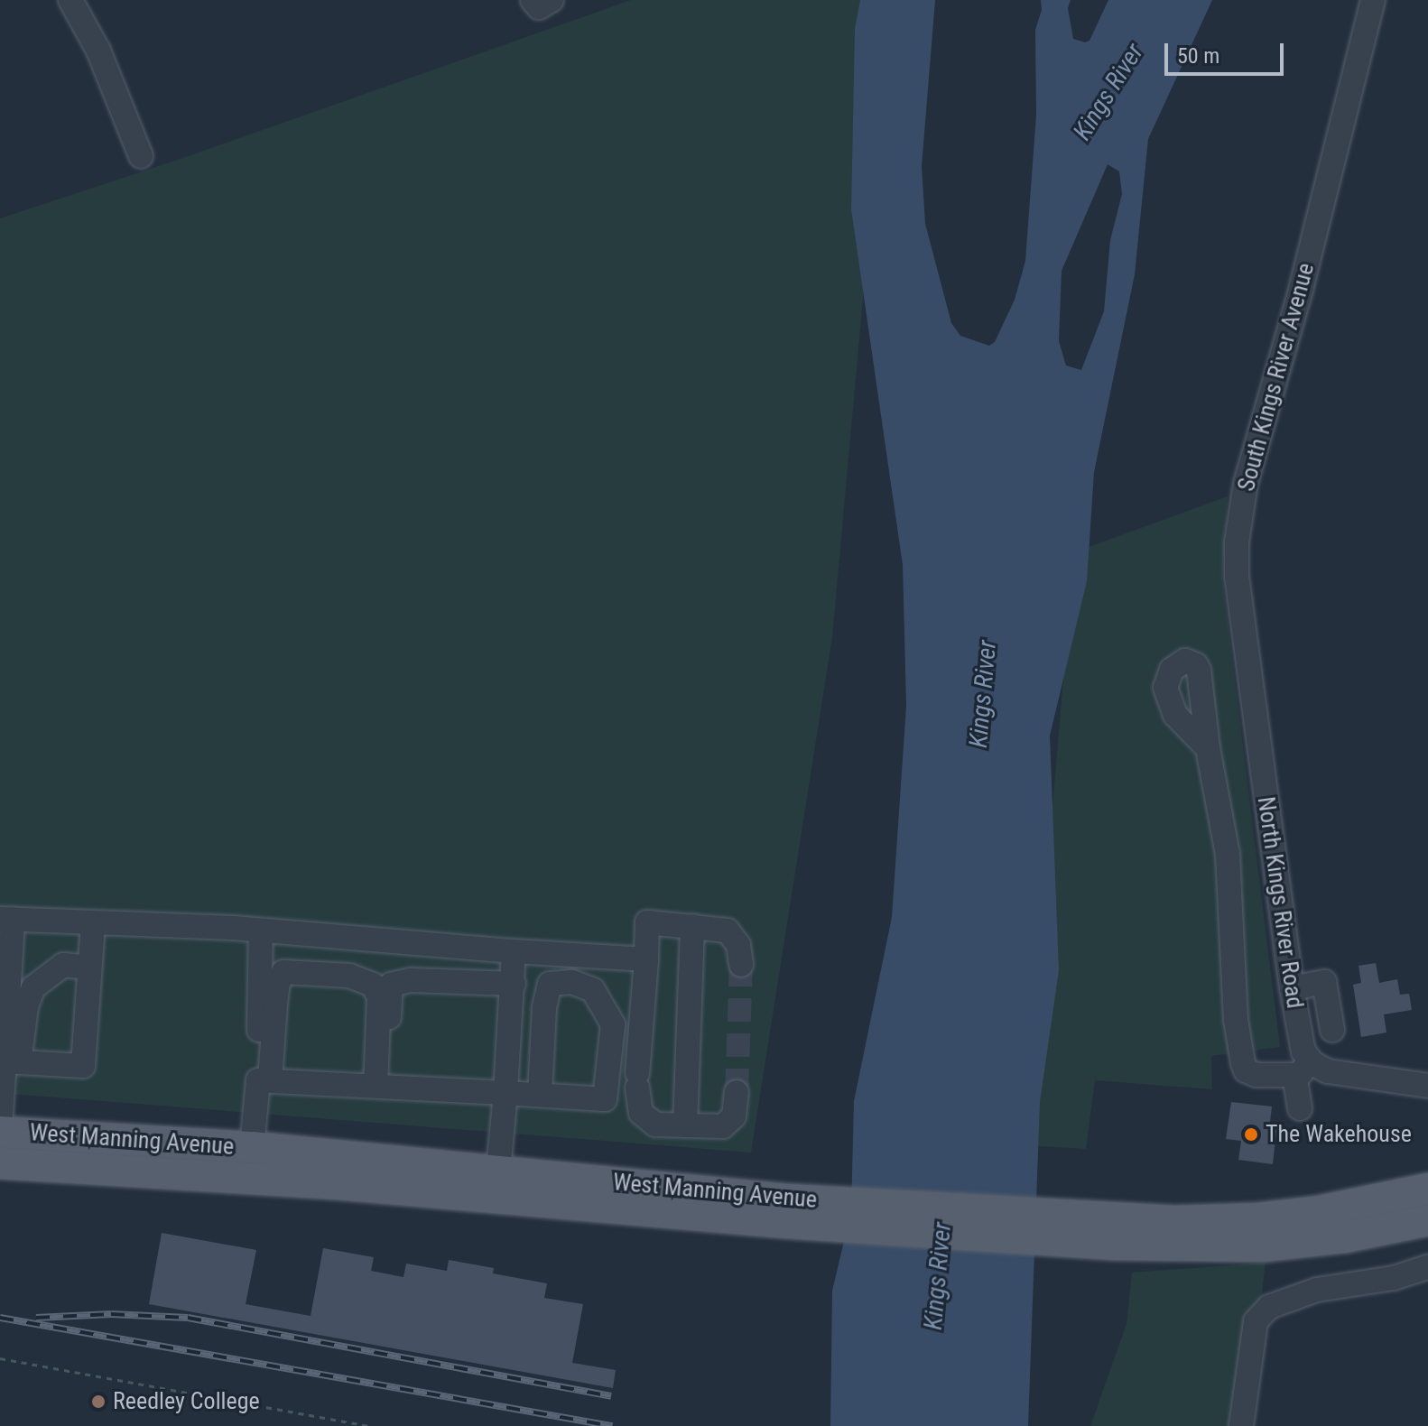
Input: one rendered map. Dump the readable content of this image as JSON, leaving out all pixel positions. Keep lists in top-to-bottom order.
{
  "streets": {
    "main road": ["West Manning Avenue"],
    "street": ["South Kings River Avenue", "North Kings River Road"]
  },
  "crossings": [
    ["South Kings River Avenue", "North Kings River Road"]
  ],
  "water": ["Kings River"],
  "places": ["The Wakehouse", "Reedley College"],
  "scale_bar": "50 m"
}
